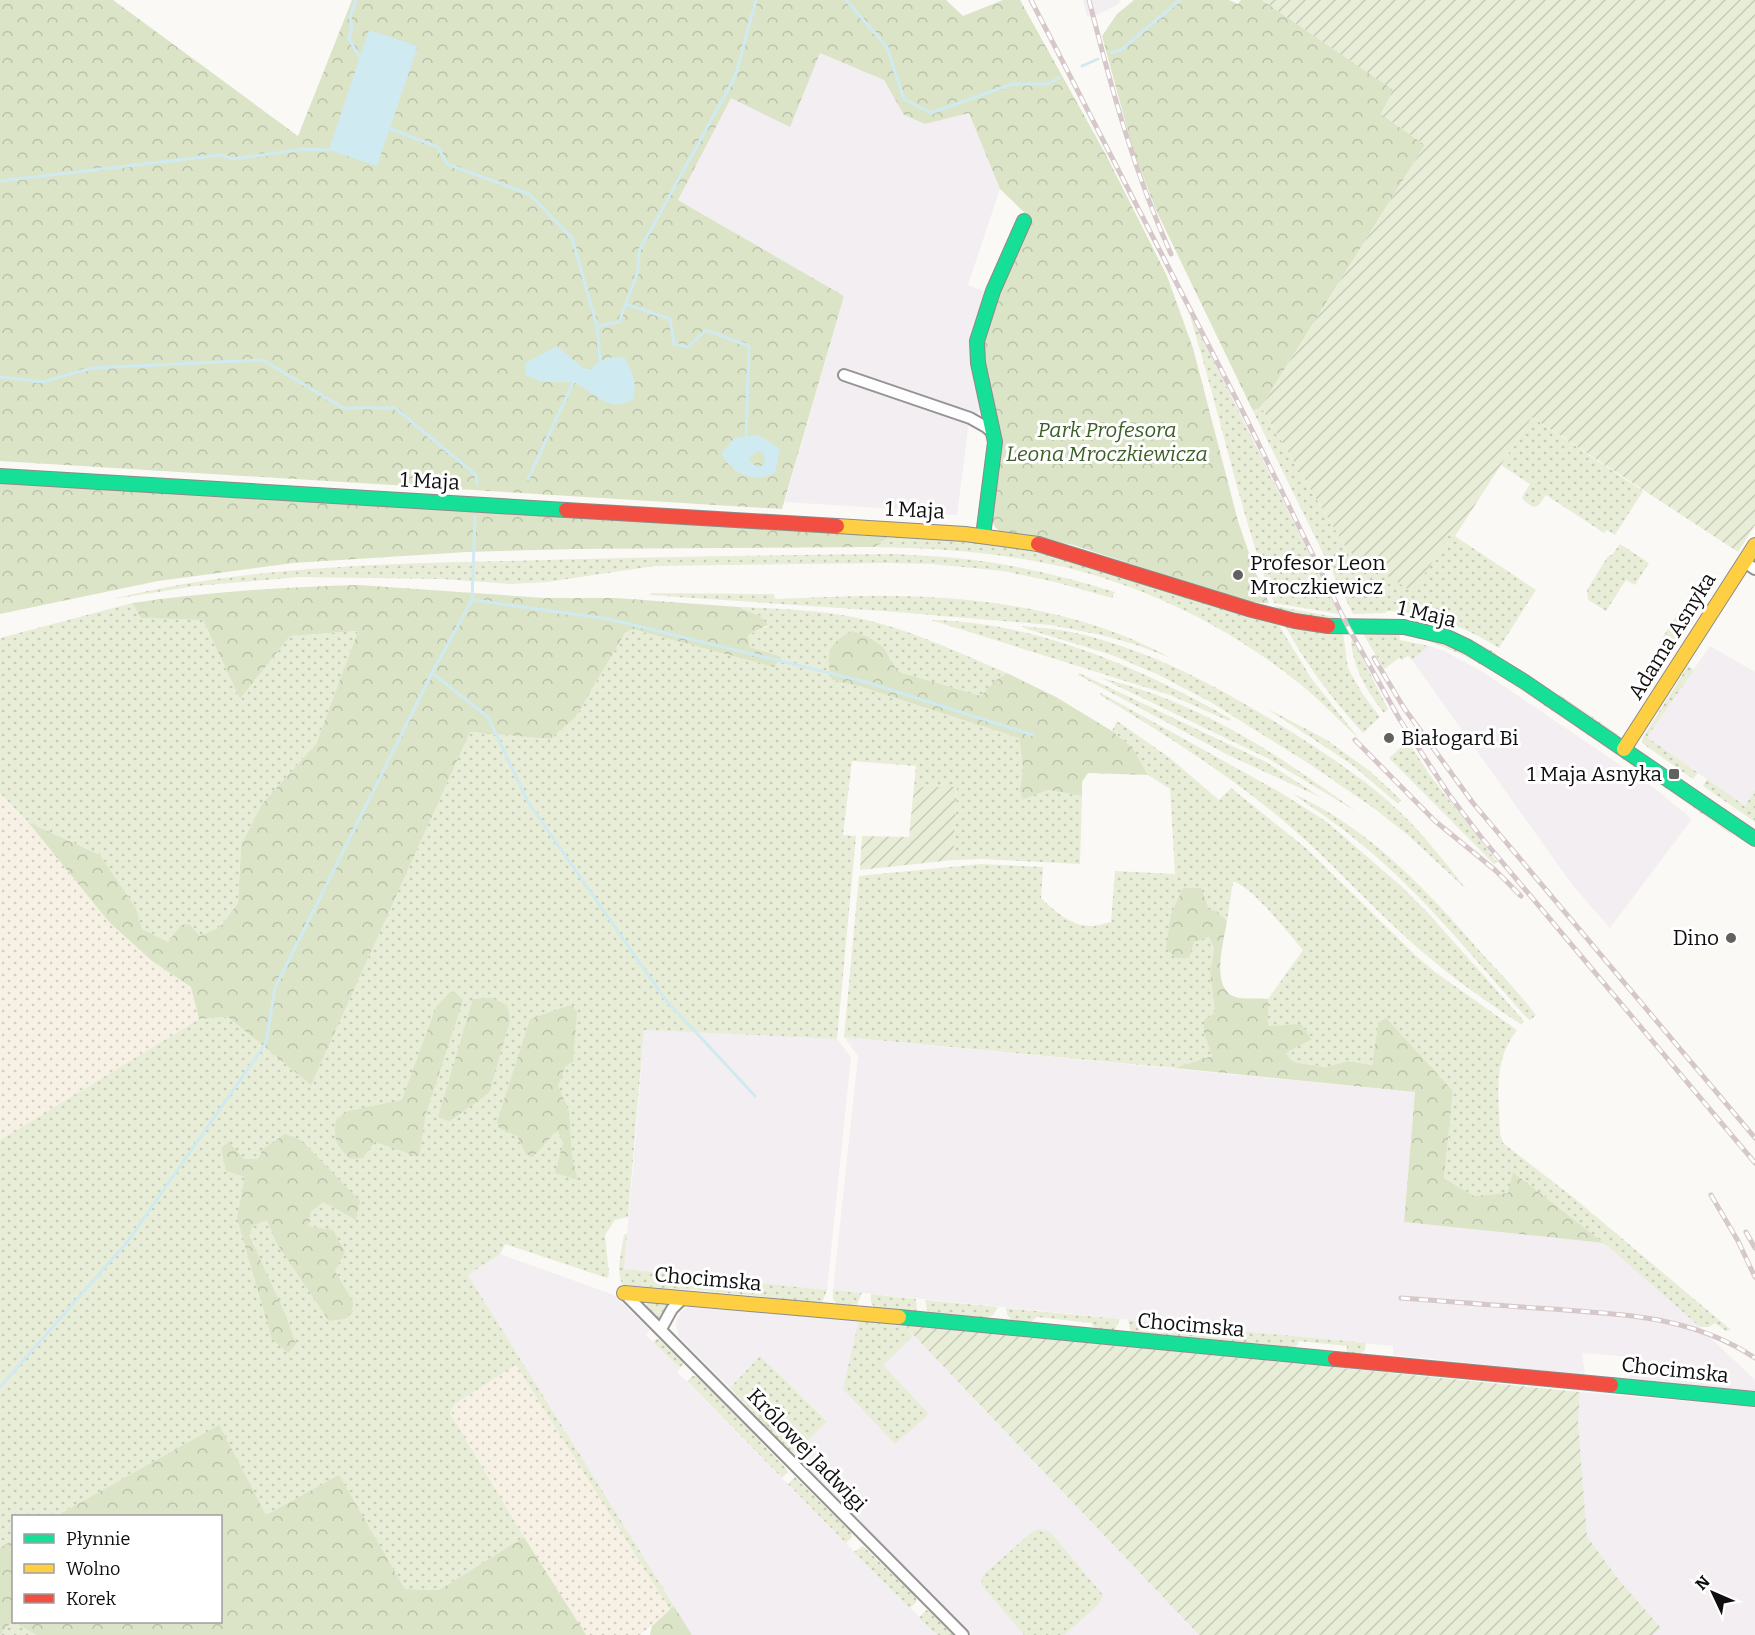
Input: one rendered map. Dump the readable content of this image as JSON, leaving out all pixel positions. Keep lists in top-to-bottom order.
{
  "streets": {
    "street": [
      "1 Maja",
      "Adama Asnyka",
      "Chocimska",
      "Królowej Jadwigi"
    ]
  },
  "crossings": [
    ["1 Maja", "Adama Asnyka"],
    ["Chocimska", "Królowej Jadwigi"]
  ],
  "parks": ["Park Profesora Leona Mroczkiewicza"],
  "places": {
    "other": ["Profesor Leon Mroczkiewicz", "Białogard Bi", "Dino"],
    "transit": ["1 Maja Asnyka"]
  },
  "legend": ["Płynnie", "Wolno", "Korek"],
  "north": "top left"
}
